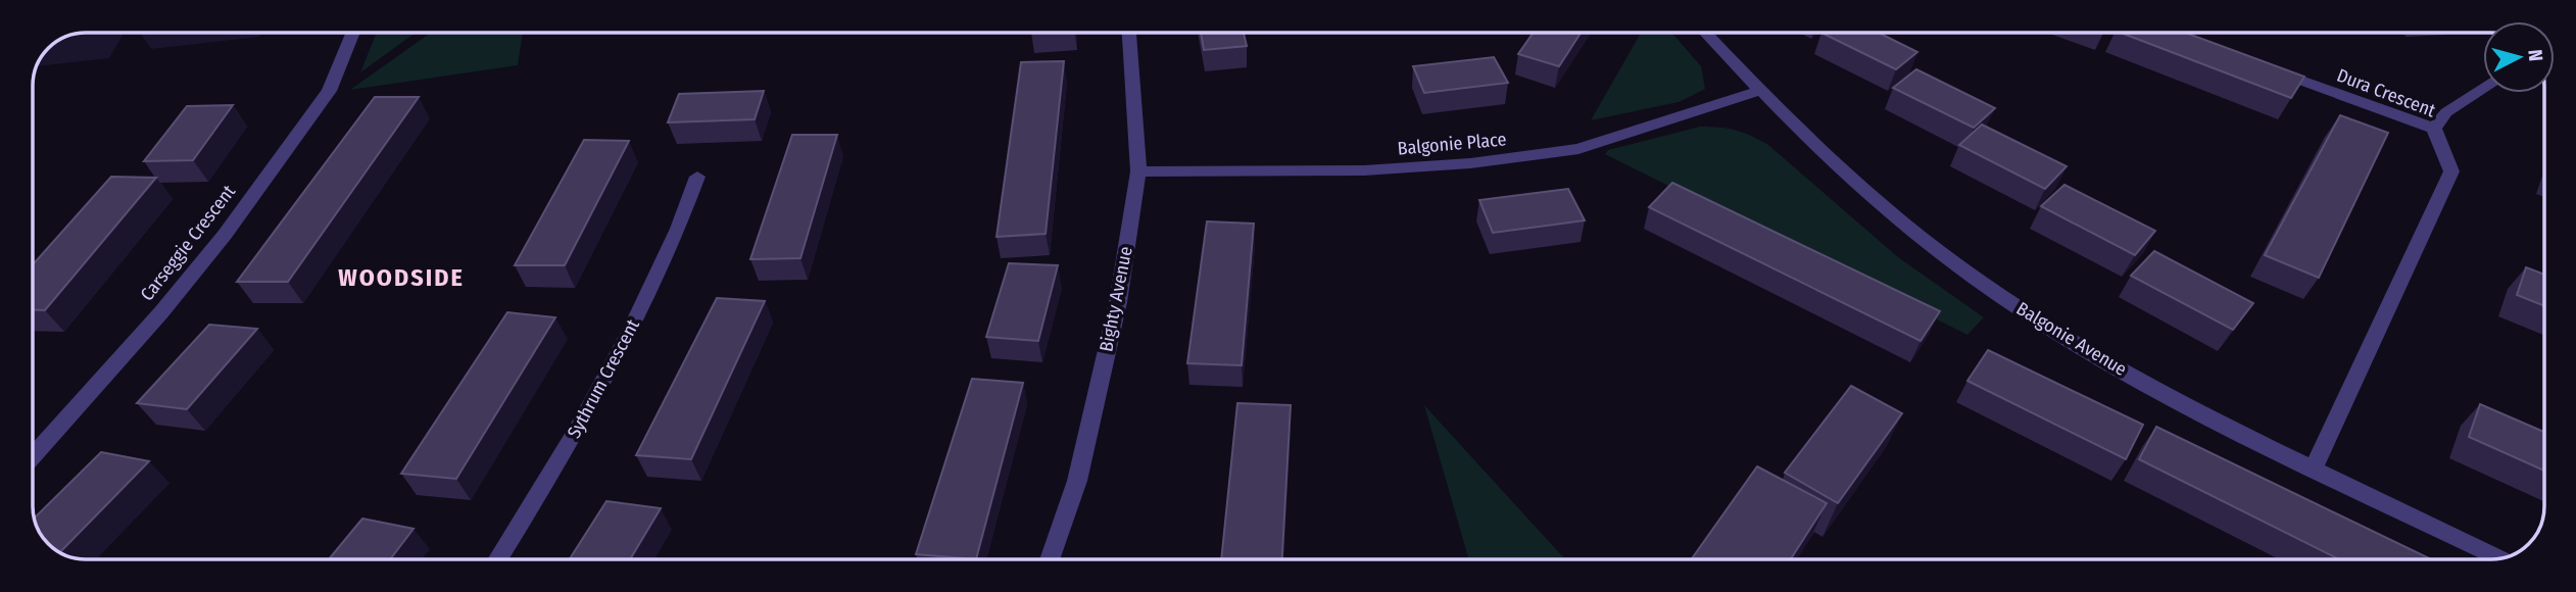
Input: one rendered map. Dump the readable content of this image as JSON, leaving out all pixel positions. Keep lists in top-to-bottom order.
{
  "streets": {
    "street": [
      "Dura Crescent",
      "Balgonie Place",
      "Carseggie Crescent",
      "Bighty Avenue",
      "Balgonie Avenue",
      "Sythrum Crescent"
    ]
  },
  "crossings": [
    ["Dura Crescent", "Balgonie Avenue"],
    ["Balgonie Place", "Bighty Avenue"],
    ["Balgonie Place", "Balgonie Avenue"]
  ],
  "districts": ["WOODSIDE"],
  "north": "right"
}
